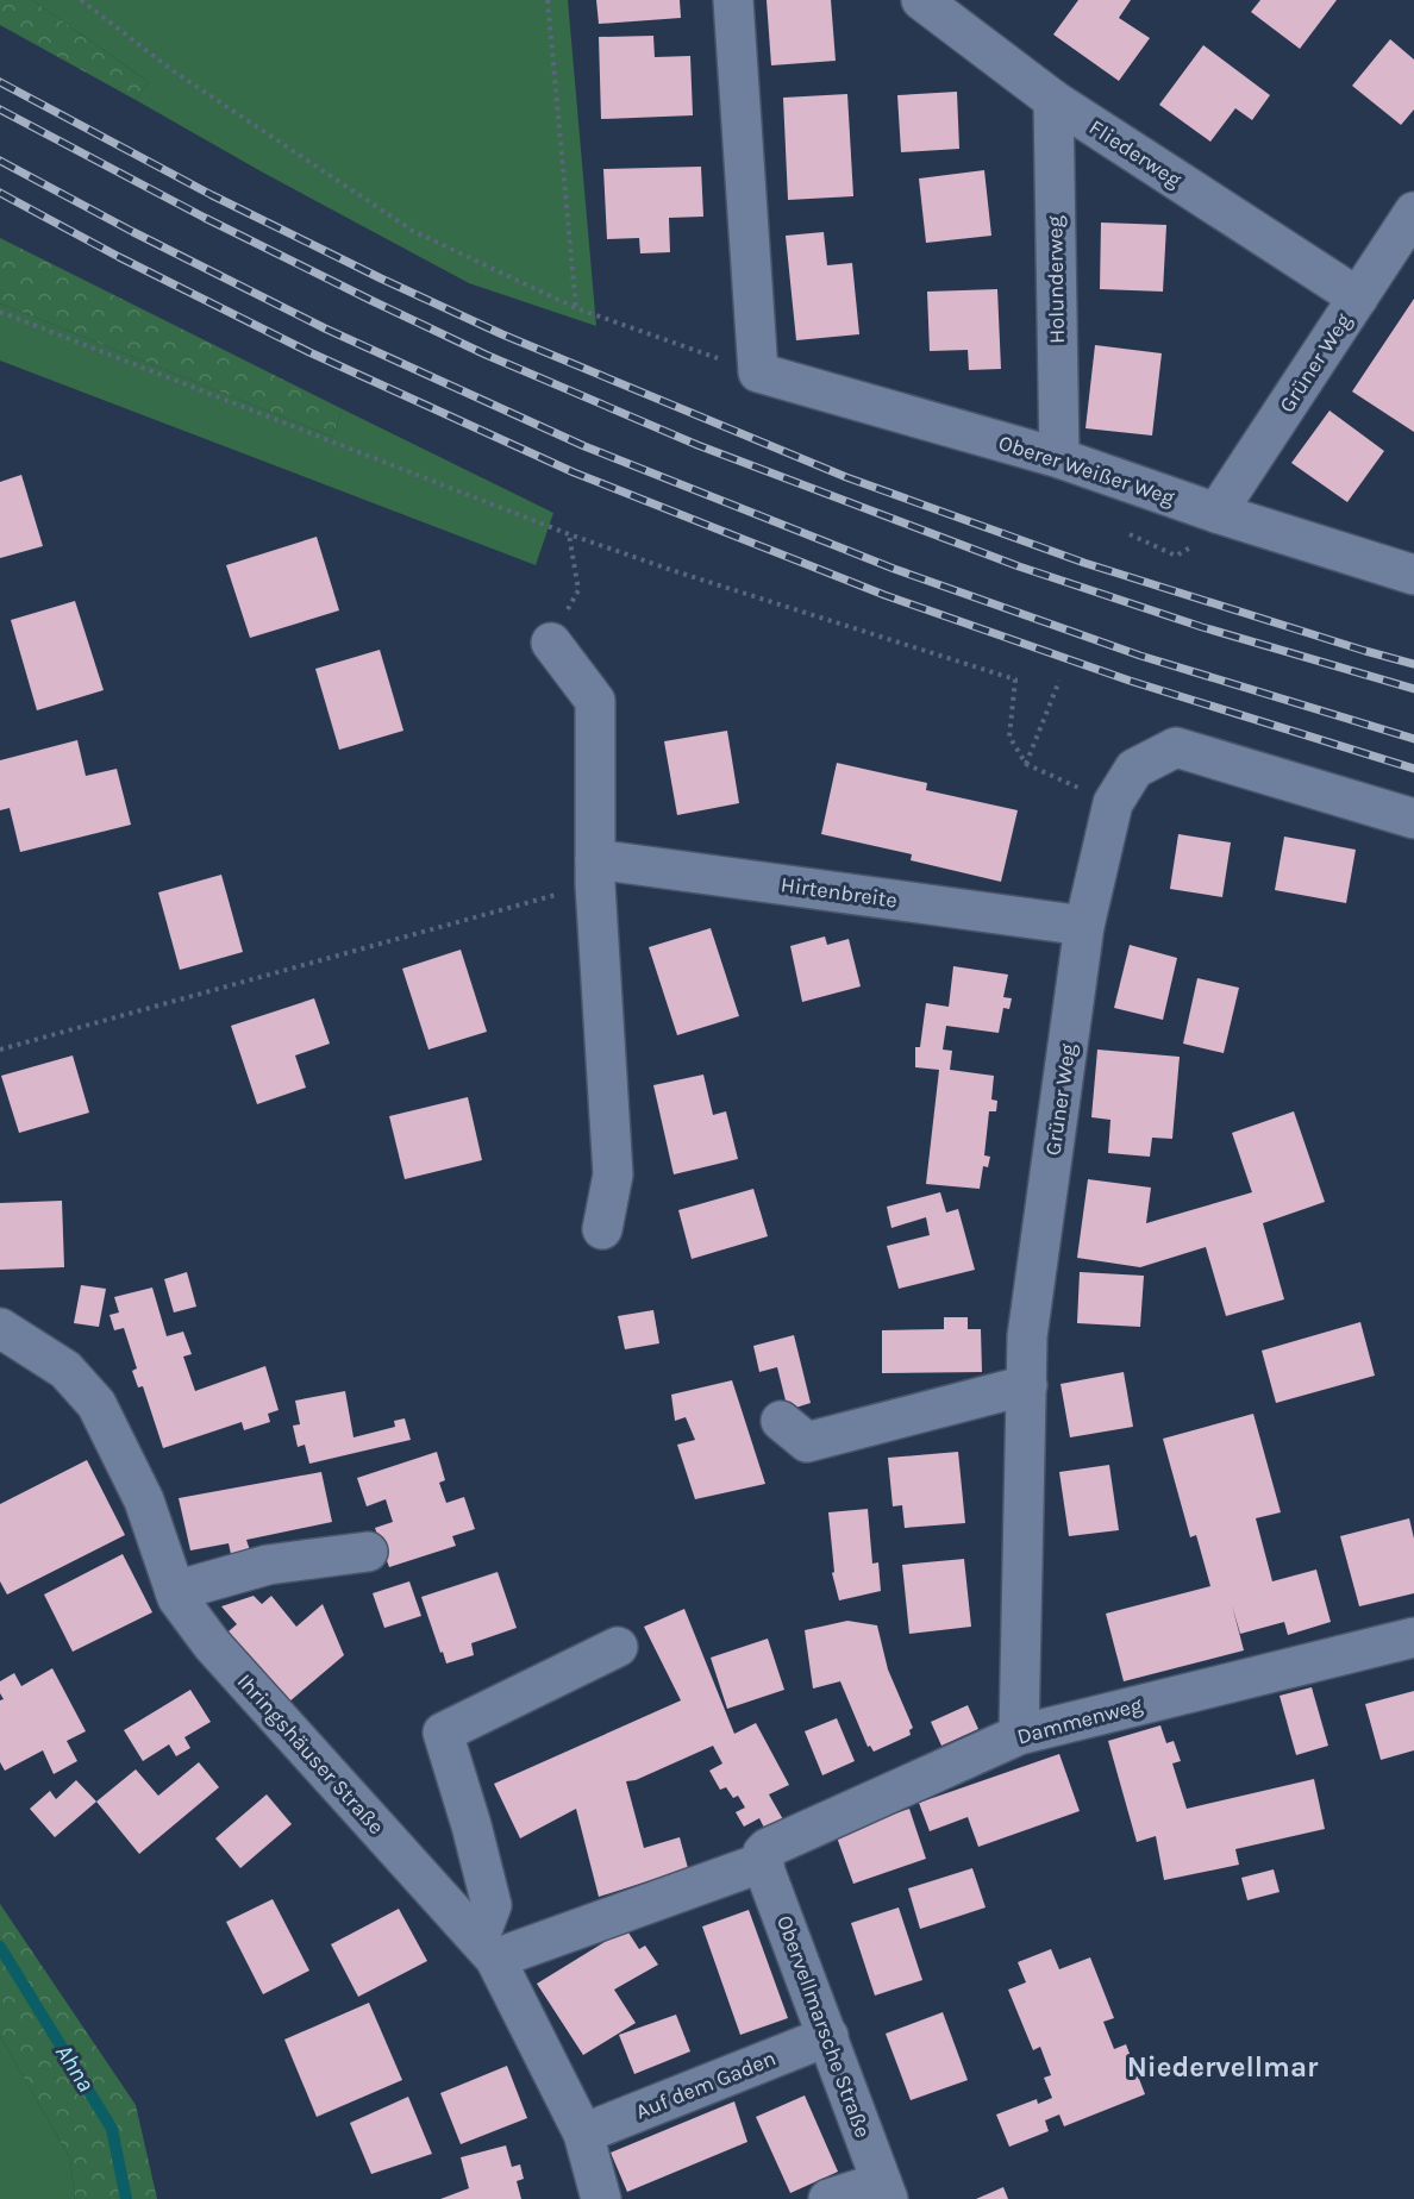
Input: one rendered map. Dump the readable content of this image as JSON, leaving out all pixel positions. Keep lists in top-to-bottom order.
{
  "streets": {
    "street": [
      "Fliederweg",
      "Holunderweg",
      "Grüner Weg",
      "Oberer Weißer Weg",
      "Hirtenbreite",
      "Dammenweg",
      "Ihringshäuser Straße",
      "Obervellmarsche Straße",
      "Auf dem Gaden"
    ]
  },
  "crossings": [
    ["Fliederweg", "Holunderweg"],
    ["Fliederweg", "Grüner Weg"],
    ["Holunderweg", "Oberer Weißer Weg"],
    ["Grüner Weg", "Oberer Weißer Weg"],
    ["Grüner Weg", "Hirtenbreite"],
    ["Grüner Weg", "Dammenweg"],
    ["Dammenweg", "Ihringshäuser Straße"],
    ["Dammenweg", "Obervellmarsche Straße"],
    ["Ihringshäuser Straße", "Auf dem Gaden"],
    ["Obervellmarsche Straße", "Auf dem Gaden"]
  ],
  "districts": ["Niedervellmar"],
  "water": ["Ahna"]
}
